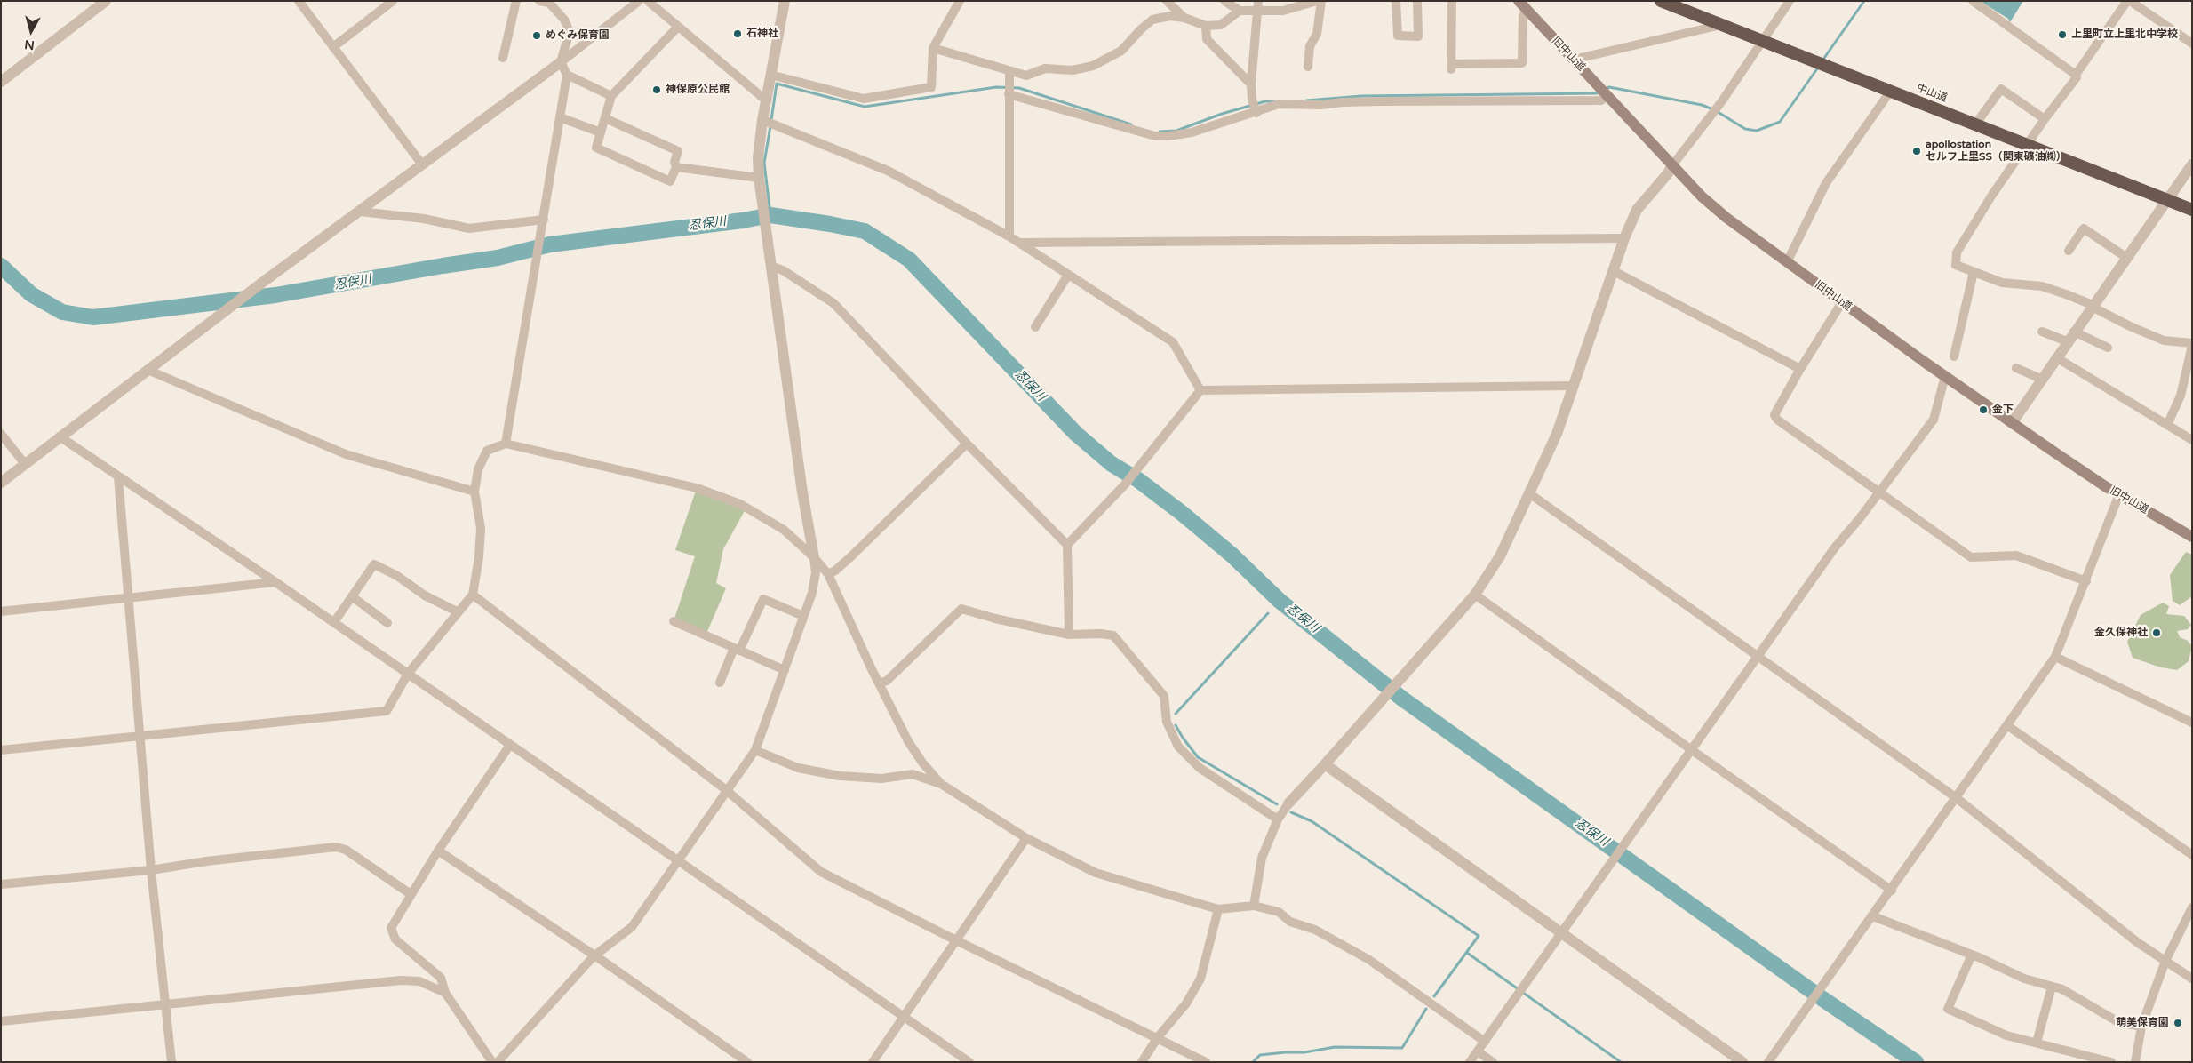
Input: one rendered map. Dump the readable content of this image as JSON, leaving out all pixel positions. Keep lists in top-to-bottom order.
{
  "streets": {
    "highway": ["中山道"],
    "main road": ["旧中山道"]
  },
  "water": ["忍保川"],
  "places": [
    "石神社",
    "上里町立上里北中学校",
    "めぐみ保育園",
    "神保原公民館",
    "apollostation セルフ上里SS（関東礦油㈱）",
    "金下",
    "金久保神社",
    "萌美保育園"
  ],
  "north": "bottom"
}
